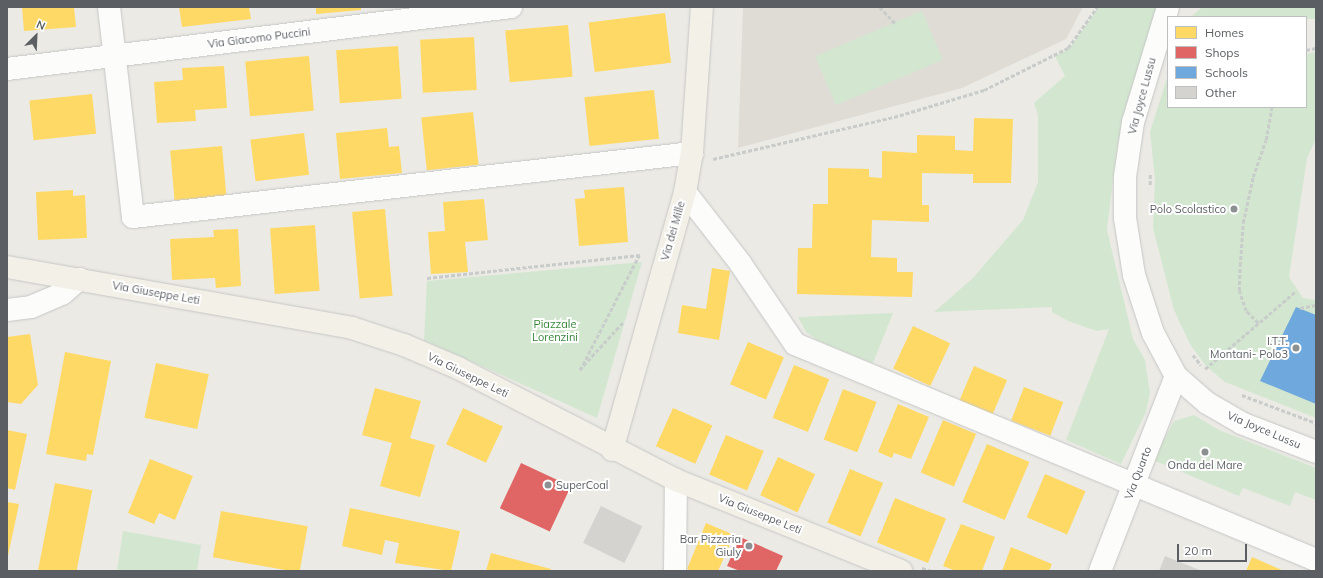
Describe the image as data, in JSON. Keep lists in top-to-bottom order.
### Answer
{
  "streets": {
    "main road": ["Via dei Mille", "Via Giuseppe Leti"],
    "street": ["Via Giacomo Puccini", "Via Joyce Lussu", "Via Quarto"]
  },
  "crossings": [
    ["Via Joyce Lussu", "Via Quarto"],
    ["Via dei Mille", "Via Giuseppe Leti"]
  ],
  "parks": ["Piazzale Lorenzini"],
  "places": [
    "Polo Scolastico",
    "I.T.T. Montani- Polo3",
    "Onda del Mare",
    "SuperCoal",
    "Bar Pizzeria Giuly"
  ],
  "legend": [
    "Homes",
    "Shops",
    "Schools",
    "Other"
  ],
  "scale_bar": "20 m",
  "north": "top right"
}
